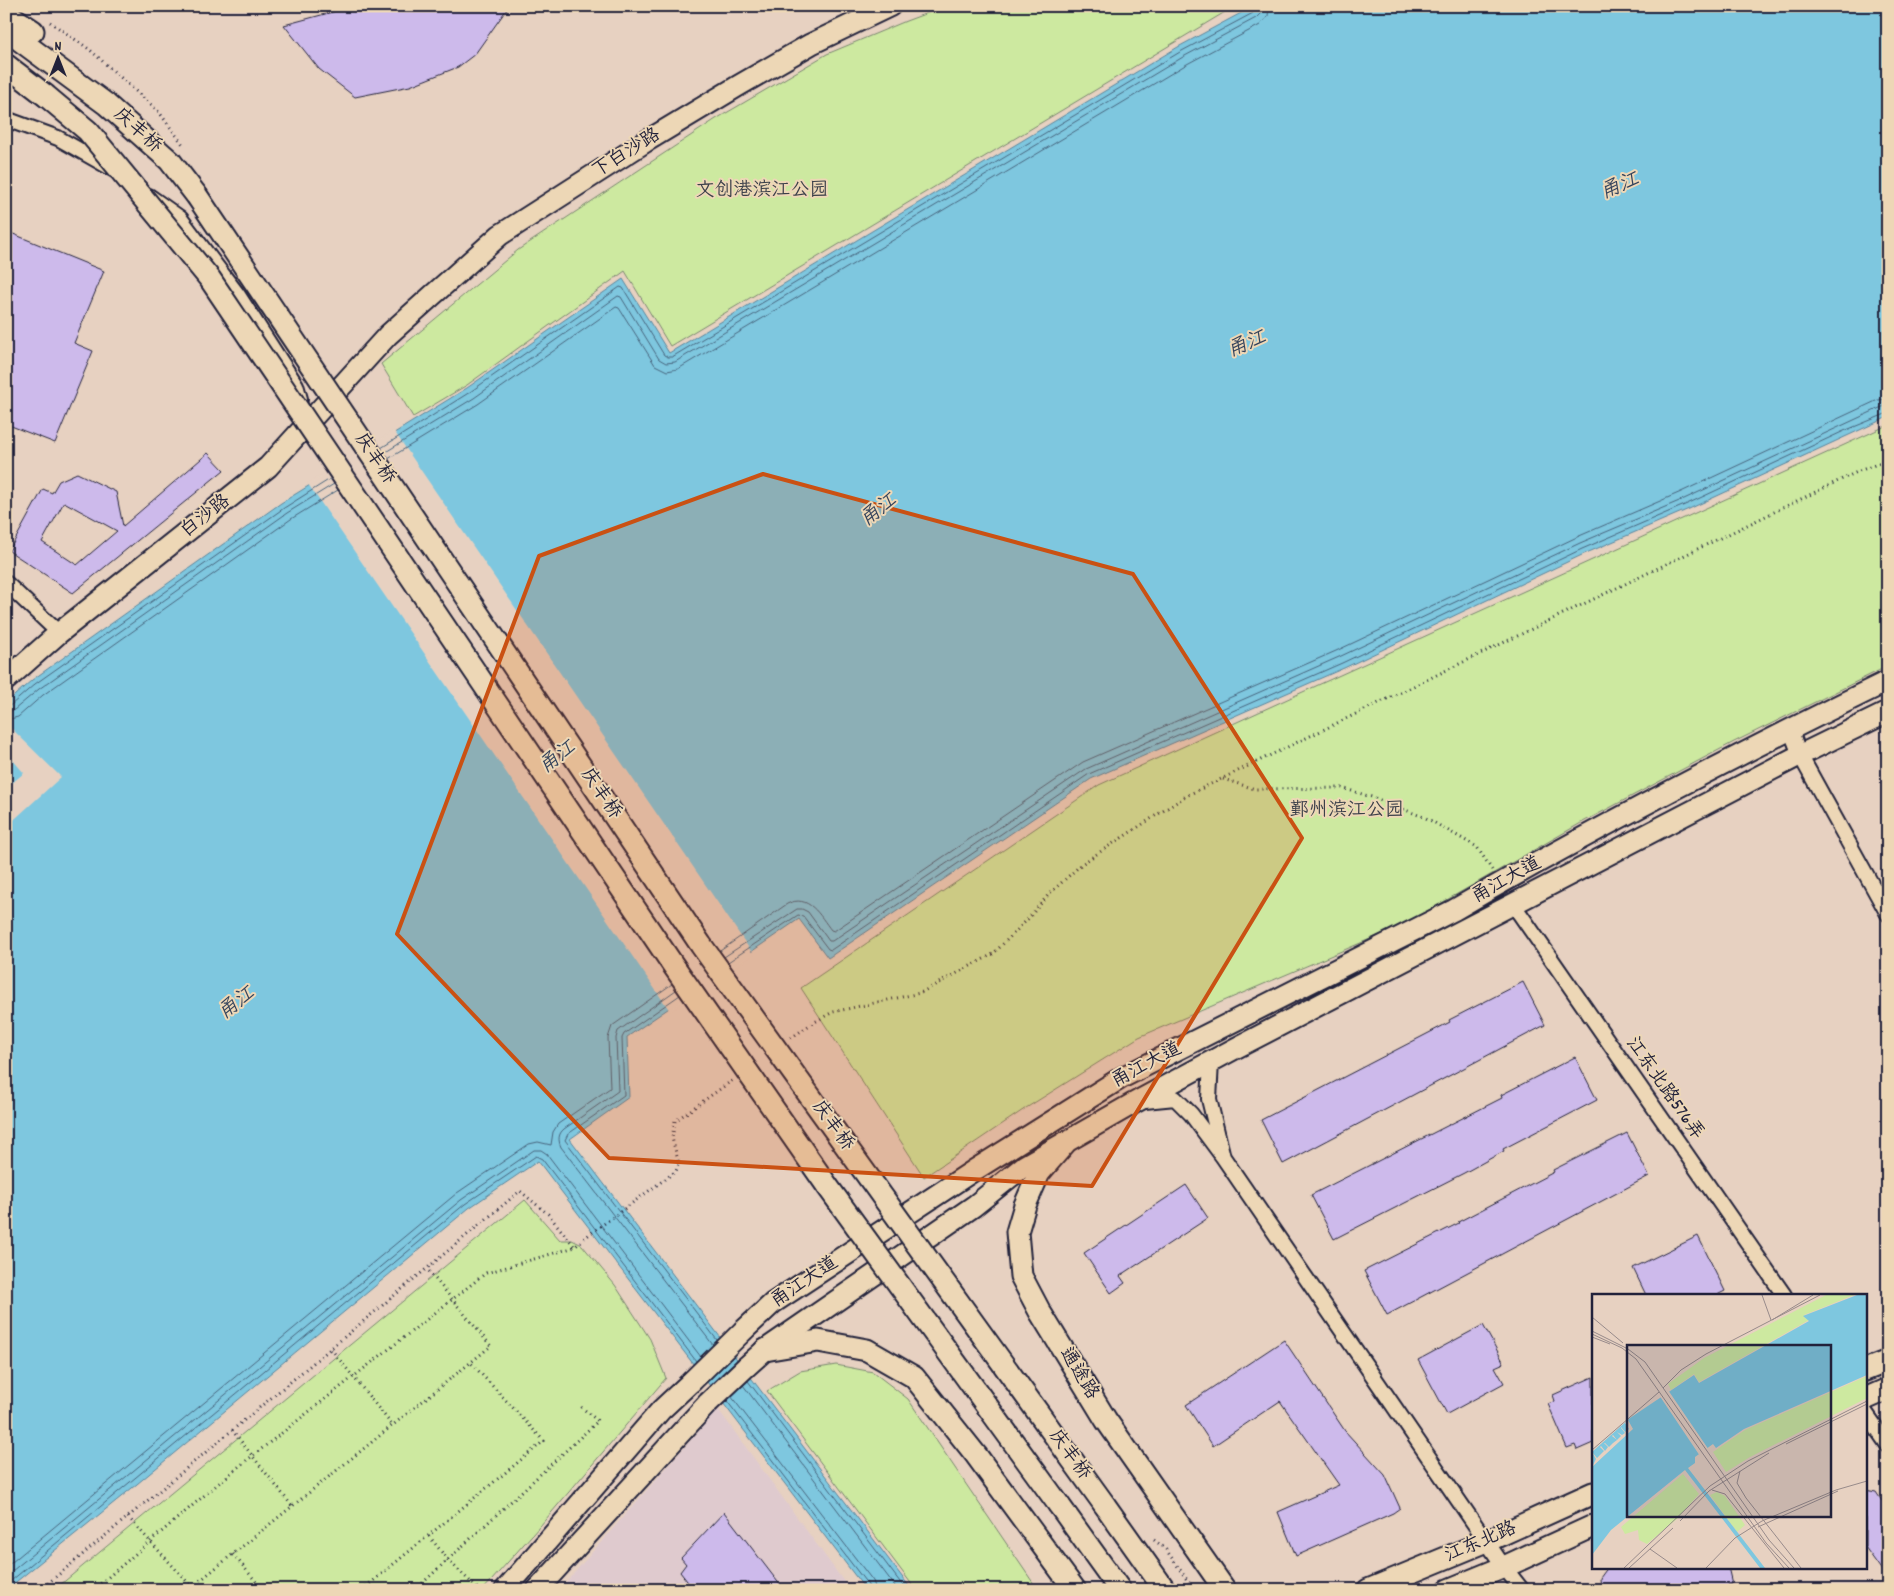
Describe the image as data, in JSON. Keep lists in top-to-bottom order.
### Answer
{
  "streets": {
    "main road": [
      "庆丰桥",
      "下白沙路",
      "白沙路",
      "甬江大道",
      "通途路",
      "江东北路"
    ],
    "street": ["江东北路576弄"]
  },
  "crossings": [
    ["下白沙路", "白沙路"],
    ["甬江大道", "江东北路576弄"],
    ["甬江大道", "通途路"]
  ],
  "water": ["甬江"],
  "parks": ["文创港滨江公园", "鄞州滨江公园"],
  "north": "top"
}
